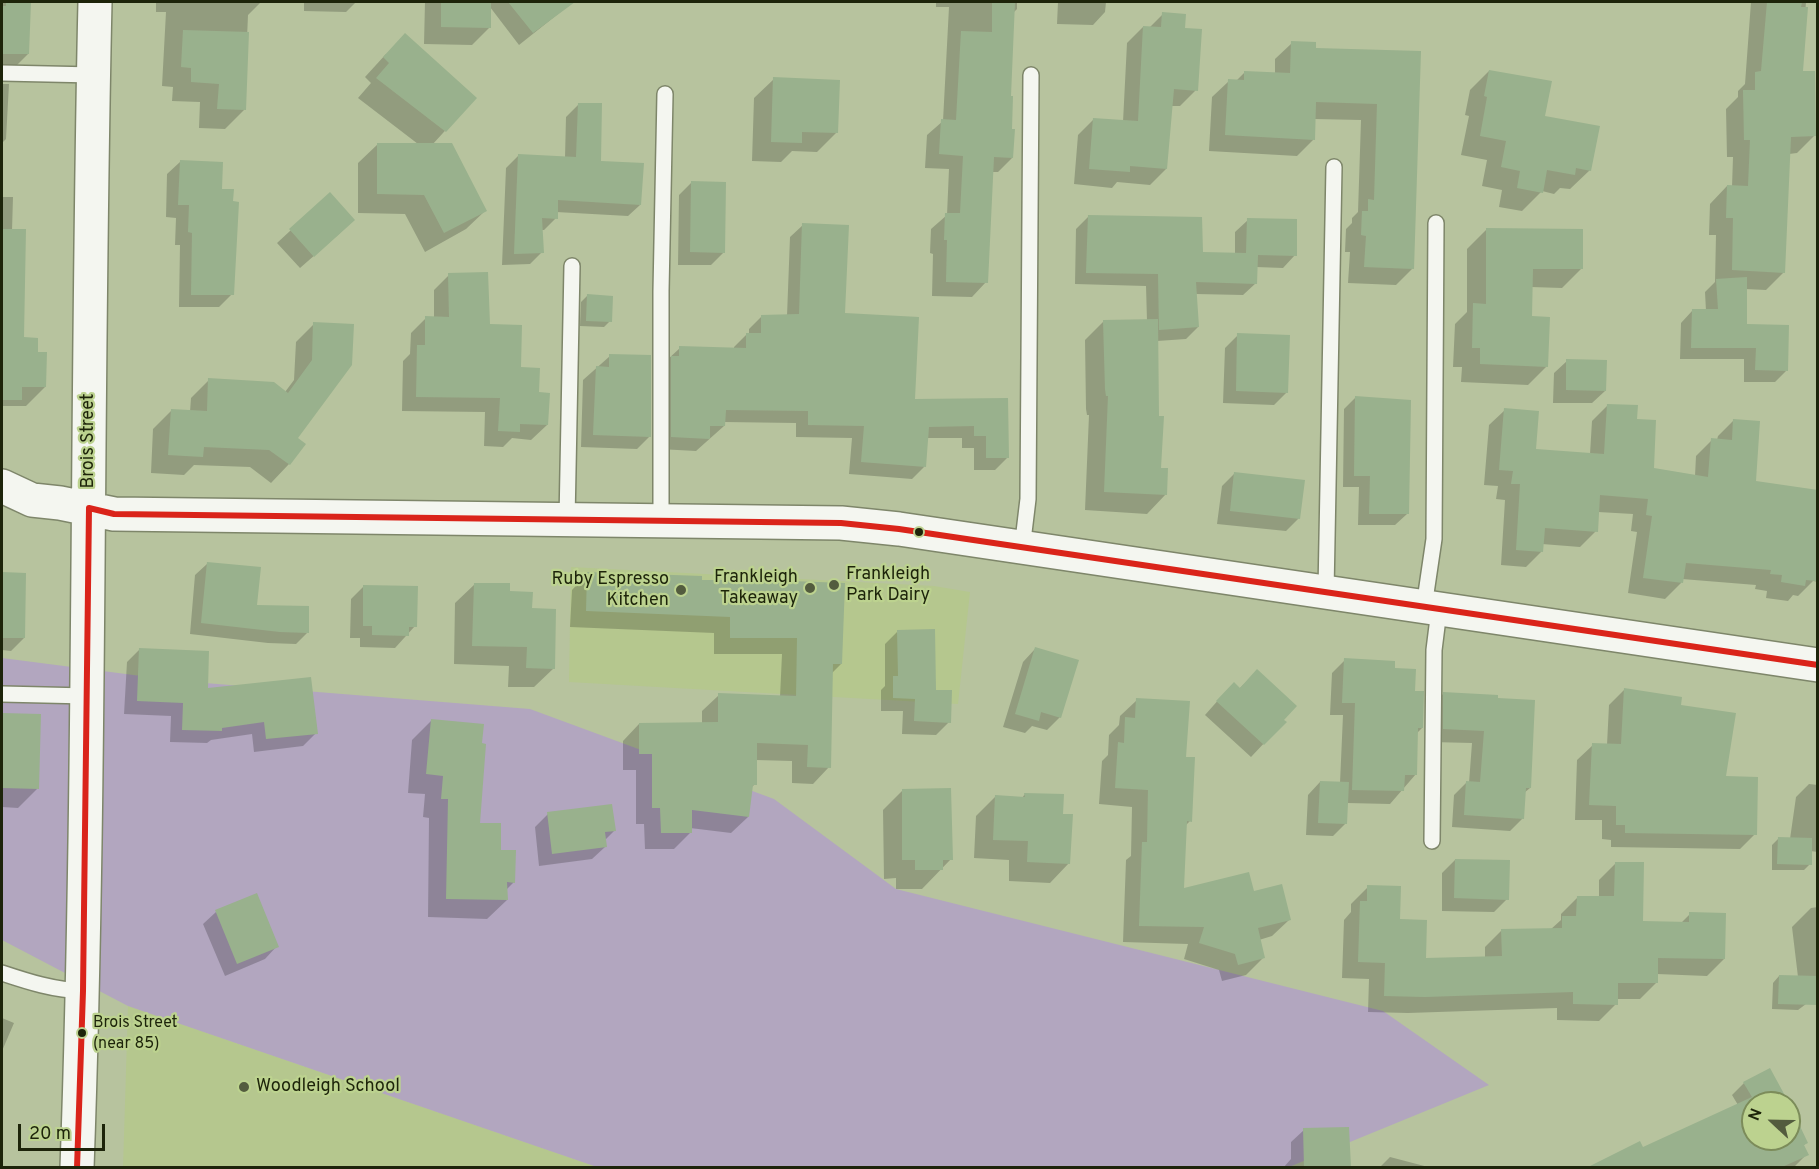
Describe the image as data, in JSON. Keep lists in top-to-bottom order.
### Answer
{
  "streets": {
    "street": ["Brois Street"]
  },
  "places": [
    "Frankleigh Park Dairy",
    "Frankleigh Takeaway",
    "Ruby Espresso Kitchen",
    "Brois Street (near 85)",
    "Woodleigh School"
  ],
  "scale_bar": "20 m",
  "north": "left"
}
